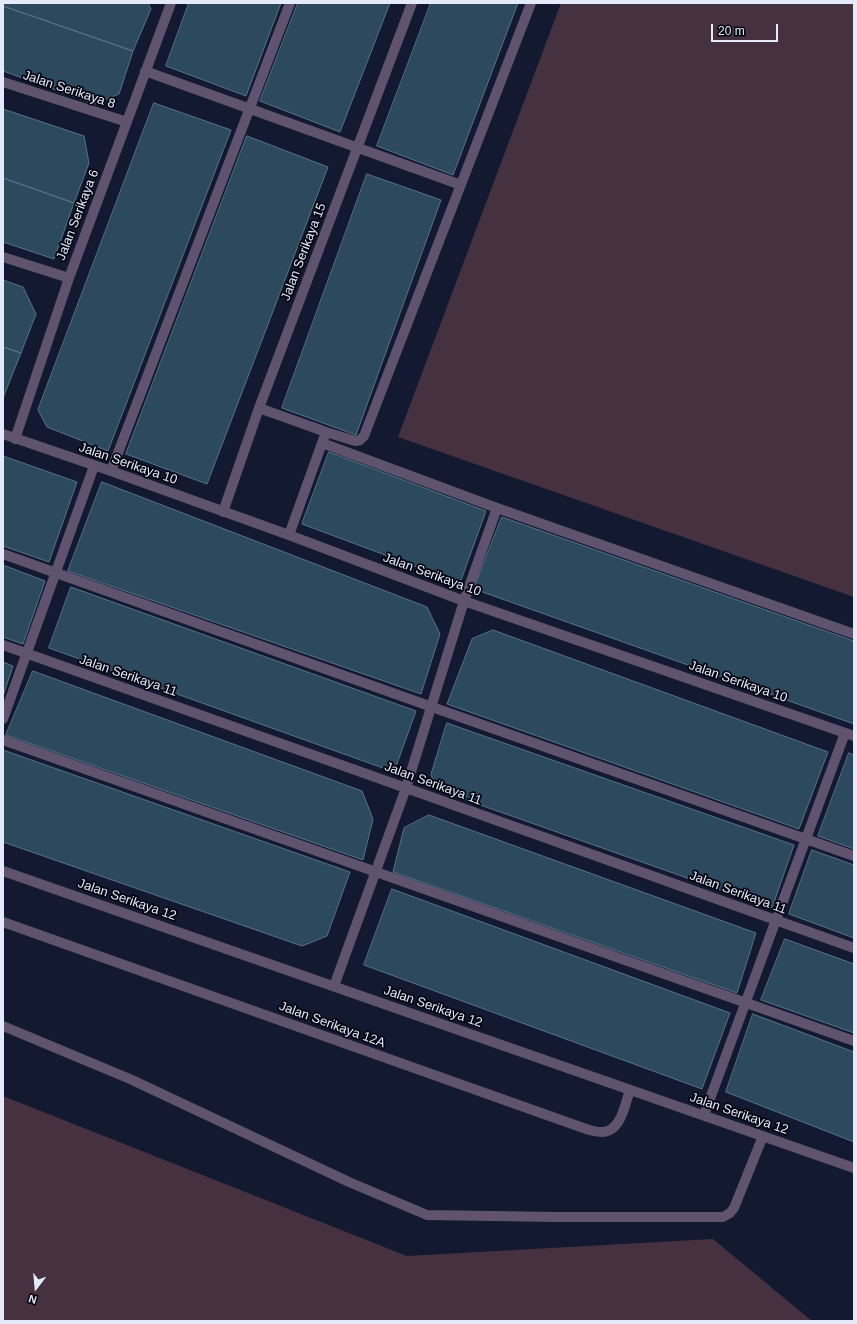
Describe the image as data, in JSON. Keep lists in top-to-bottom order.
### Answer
{
  "streets": {
    "street": [
      "Jalan Serikaya 8",
      "Jalan Serikaya 6",
      "Jalan Serikaya 15",
      "Jalan Serikaya 10",
      "Jalan Serikaya 11",
      "Jalan Serikaya 12",
      "Jalan Serikaya 12A"
    ]
  },
  "crossings": [
    ["Jalan Serikaya 8", "Jalan Serikaya 6"],
    ["Jalan Serikaya 6", "Jalan Serikaya 10"],
    ["Jalan Serikaya 15", "Jalan Serikaya 10"],
    ["Jalan Serikaya 12", "Jalan Serikaya 12A"]
  ],
  "scale_bar": "20 m",
  "north": "bottom"
}
